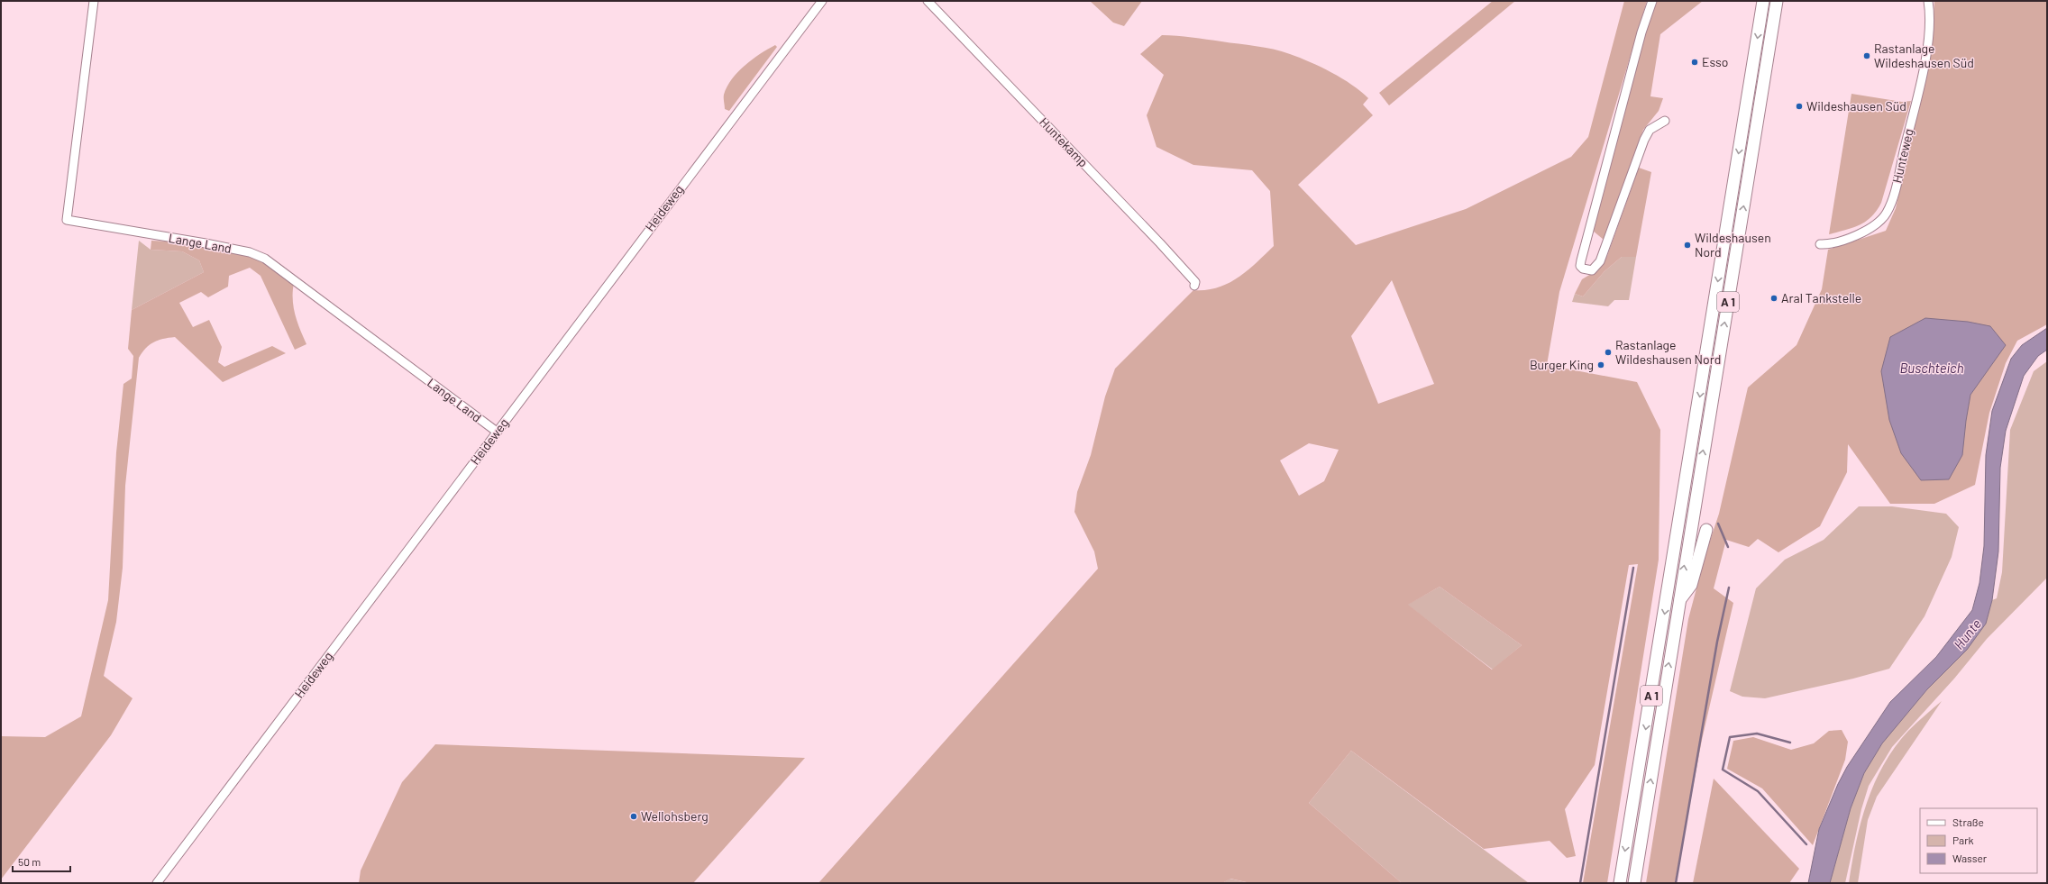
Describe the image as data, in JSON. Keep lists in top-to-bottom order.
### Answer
{
  "streets": {
    "highway": ["A 1"],
    "street": [
      "Huntekamp",
      "Hunteweg",
      "Heideweg",
      "Lange Land"
    ]
  },
  "crossings": [
    ["Heideweg", "Lange Land"]
  ],
  "water": ["Buschteich", "Hunte"],
  "places": [
    "Rastanlage Wildeshausen Süd",
    "Esso",
    "Wildeshausen Süd",
    "Wildeshausen Nord",
    "Aral Tankstelle",
    "Rastanlage Wildeshausen Nord",
    "Burger King",
    "Wellohsberg"
  ],
  "legend": ["Straße", "Park", "Wasser"],
  "scale_bar": "50 m"
}
